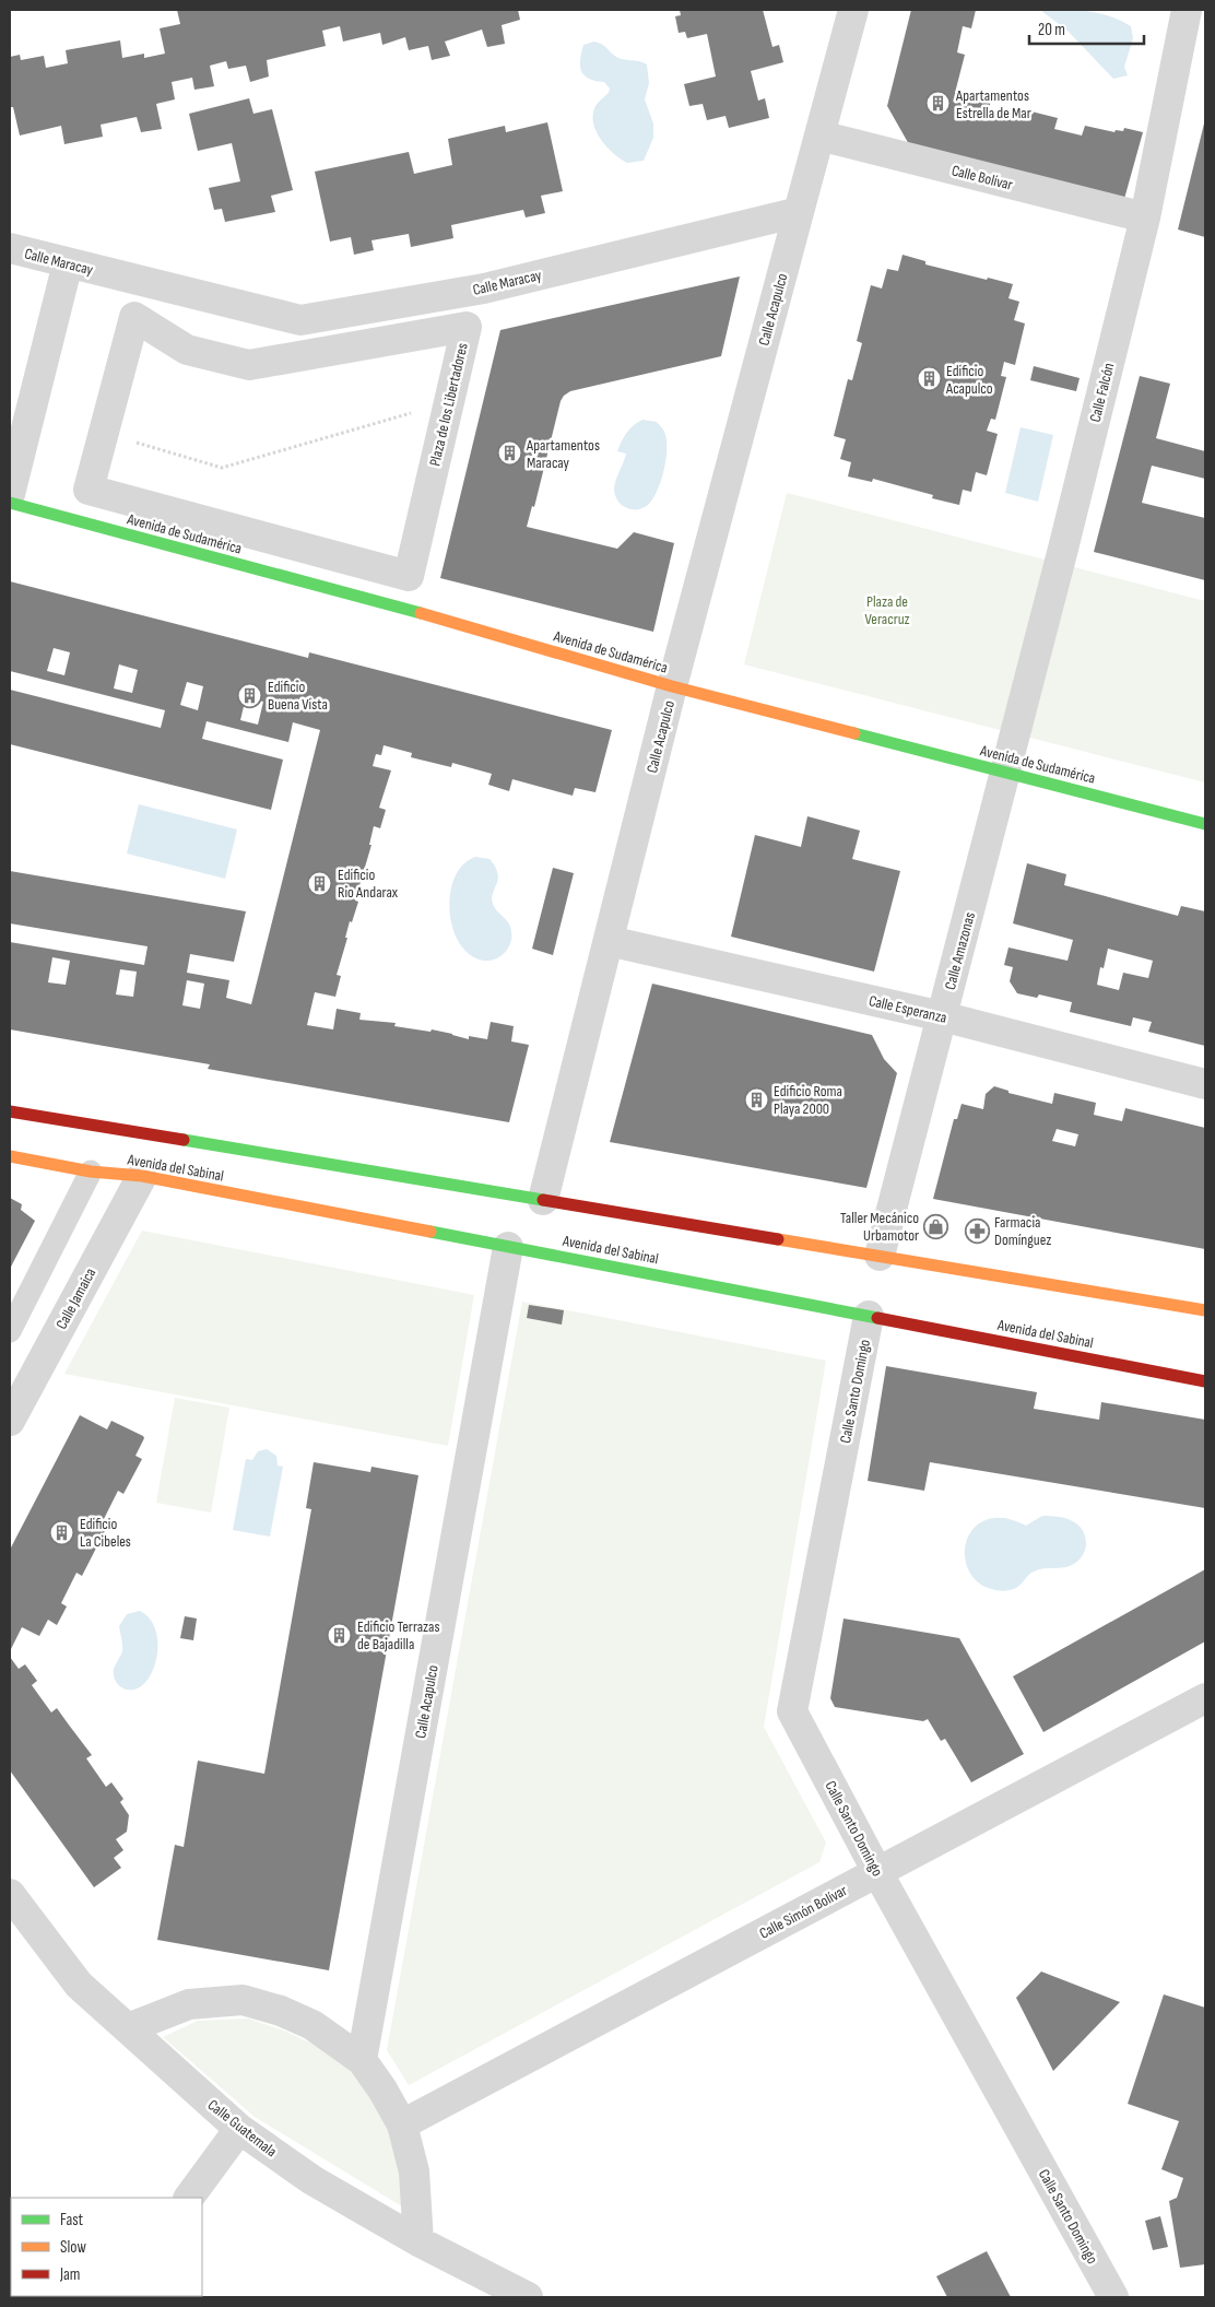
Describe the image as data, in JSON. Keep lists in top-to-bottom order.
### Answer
{
  "streets": {
    "street": [
      "Calle Bolívar",
      "Calle Maracay",
      "Calle Acapulco",
      "Calle Falcón",
      "Plaza de los Libertadores",
      "Avenida de Sudamérica",
      "Calle Amazonas",
      "Calle Esperanza",
      "Avenida del Sabinal",
      "Calle Jamaica",
      "Calle Santo Domingo",
      "Calle Simón Bolívar",
      "Calle Guatemala"
    ]
  },
  "crossings": [
    ["Calle Bolívar", "Calle Falcón"],
    ["Calle Maracay", "Calle Acapulco"],
    ["Calle Acapulco", "Avenida de Sudamérica"],
    ["Calle Acapulco", "Calle Esperanza"],
    ["Calle Acapulco", "Avenida del Sabinal"],
    ["Calle Falcón", "Avenida de Sudamérica"],
    ["Calle Falcón", "Calle Amazonas"],
    ["Avenida de Sudamérica", "Calle Amazonas"],
    ["Calle Amazonas", "Calle Esperanza"],
    ["Calle Amazonas", "Avenida del Sabinal"],
    ["Avenida del Sabinal", "Calle Jamaica"],
    ["Avenida del Sabinal", "Calle Santo Domingo"],
    ["Calle Santo Domingo", "Calle Simón Bolívar"]
  ],
  "parks": ["Plaza de Veracruz"],
  "places": {
    "building": [
      "Apartamentos Estrella de Mar",
      "Edificio Acapulco",
      "Apartamentos Maracay",
      "Edificio Buena Vista",
      "Edificio Rio Andarax",
      "Edificio Roma Playa 2000",
      "Edificio La Cibeles",
      "Edificio Terrazas de Bajadilla"
    ],
    "shop": ["Taller Mecánico Urbamotor"],
    "pharmacy": ["Farmacia Domínguez"]
  },
  "legend": ["Fast", "Slow", "Jam"],
  "scale_bar": "20 m"
}
